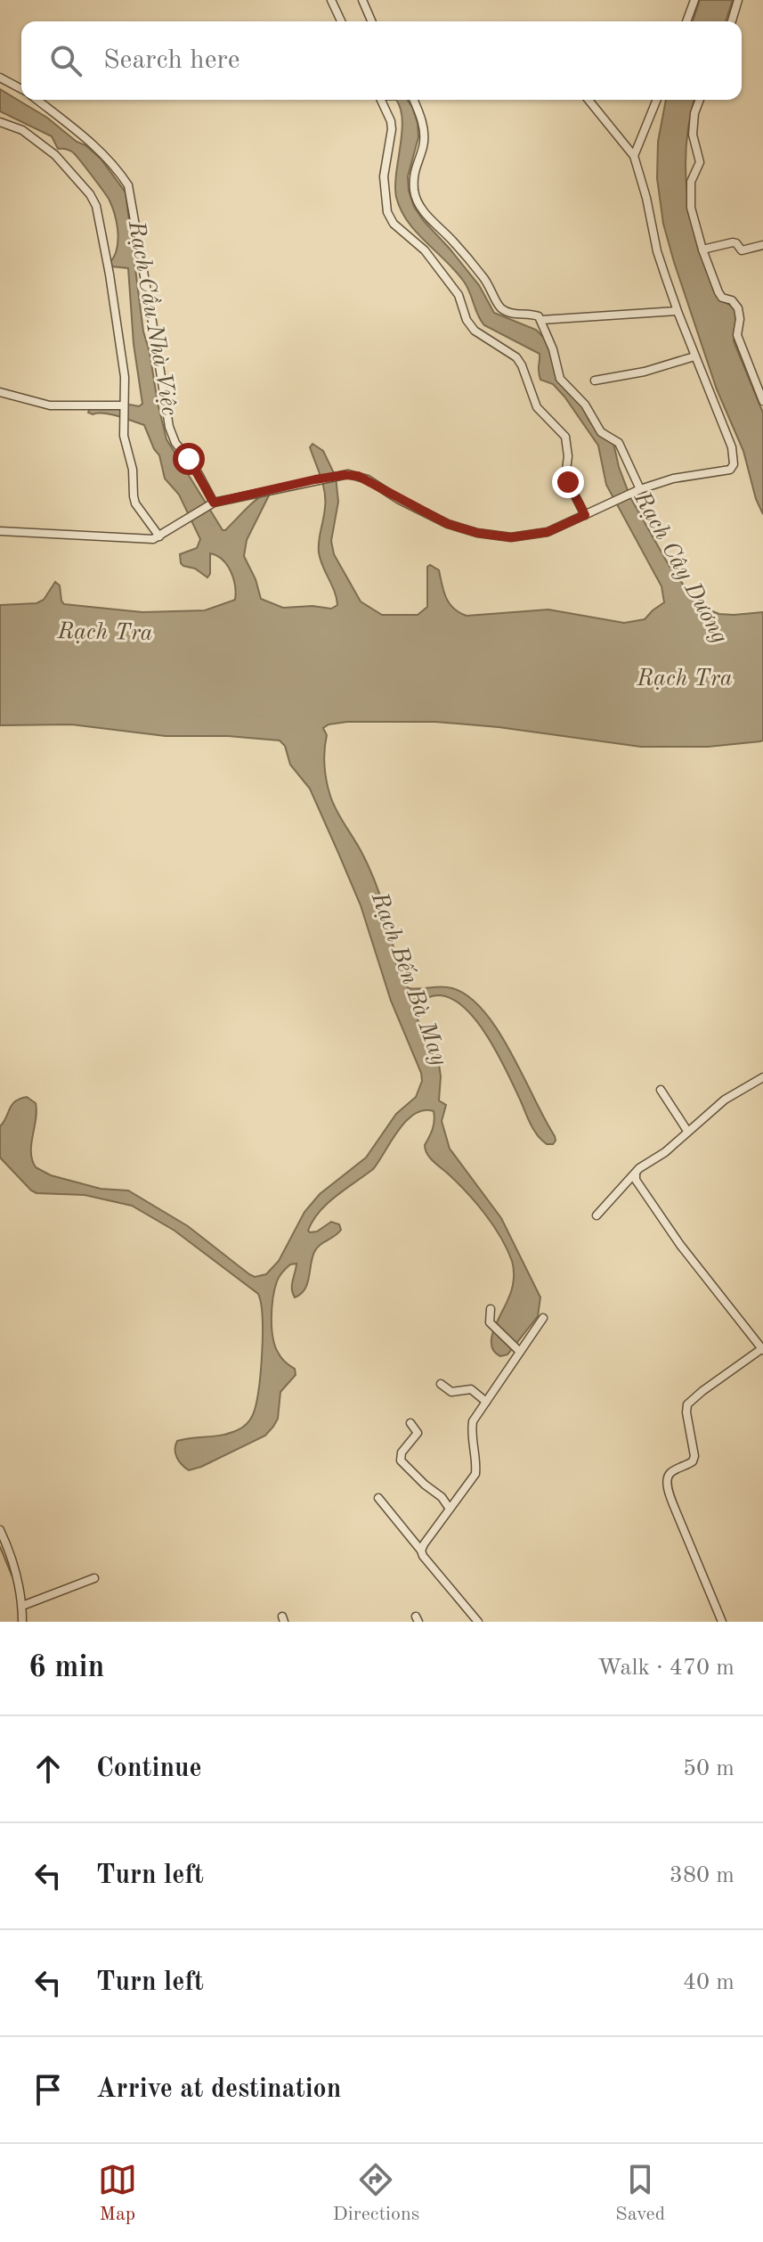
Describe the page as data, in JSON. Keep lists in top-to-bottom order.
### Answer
{
  "water": [
    "Rạch Cầu Nhà Việc",
    "Rạch Cây Dương",
    "Rạch Tra",
    "Rạch Bến Bà May"
  ],
  "page": {
    "search": "Search here",
    "heading": ["6 min", "Walk · 470 m"],
    "list": [
      ["Continue", "50 m"],
      ["Turn left", "380 m"],
      ["Turn left", "40 m"],
      "Arrive at destination"
    ],
    "nav": ["Map", "Directions", "Saved"]
  }
}
